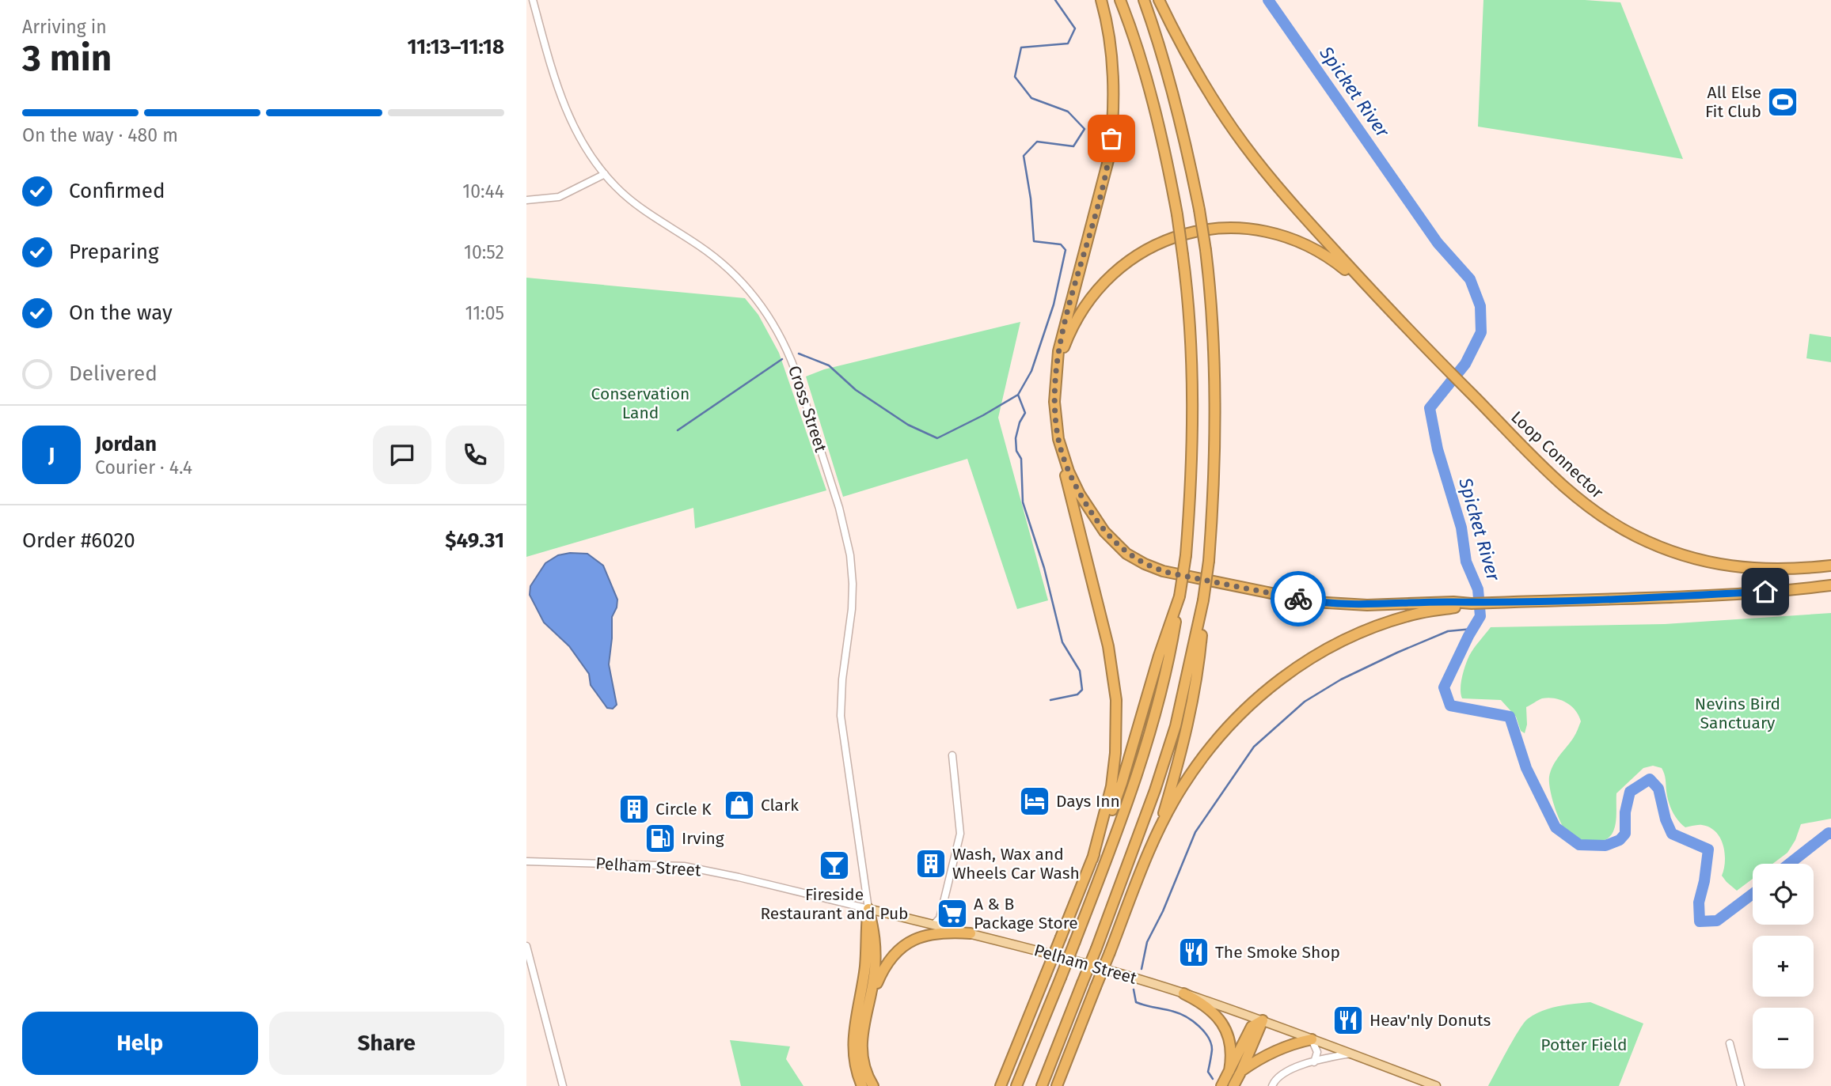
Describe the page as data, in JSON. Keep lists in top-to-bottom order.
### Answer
{
  "streets": {
    "highway": ["Loop Connector"],
    "main road": ["Pelham Street"],
    "street": ["Cross Street"]
  },
  "crossings": [
    ["Cross Street", "Pelham Street"]
  ],
  "water": ["Spicket River"],
  "parks": ["Conservation Land", "Nevins Bird Sanctuary", "Potter Field"],
  "places": {
    "sports": ["All Else Fit Club"],
    "hotel": ["Days Inn"],
    "shop": ["Clark"],
    "building": ["Circle K", "Wash, Wax and Wheels Car Wash"],
    "fuel station": ["Irving"],
    "bar": ["Fireside Restaurant and Pub"],
    "supermarket": ["A & B Package Store"],
    "restaurant": ["The Smoke Shop", "Heav'nly Donuts"]
  },
  "page": {
    "heading": ["3 min", "Arriving in", "11:13–11:18"],
    "panel": [
      "Jordan",
      "Courier · 4.4",
      "Order #6020",
      "$49.31"
    ],
    "bar": "On the way · 480 m",
    "list": [
      ["Confirmed", "10:44"],
      ["Preparing", "10:52"],
      ["On the way", "11:05"],
      "Delivered"
    ],
    "round": "J",
    "map_buttons": ["+", "−"],
    "buttons": ["Help", "Share"]
  }
}
